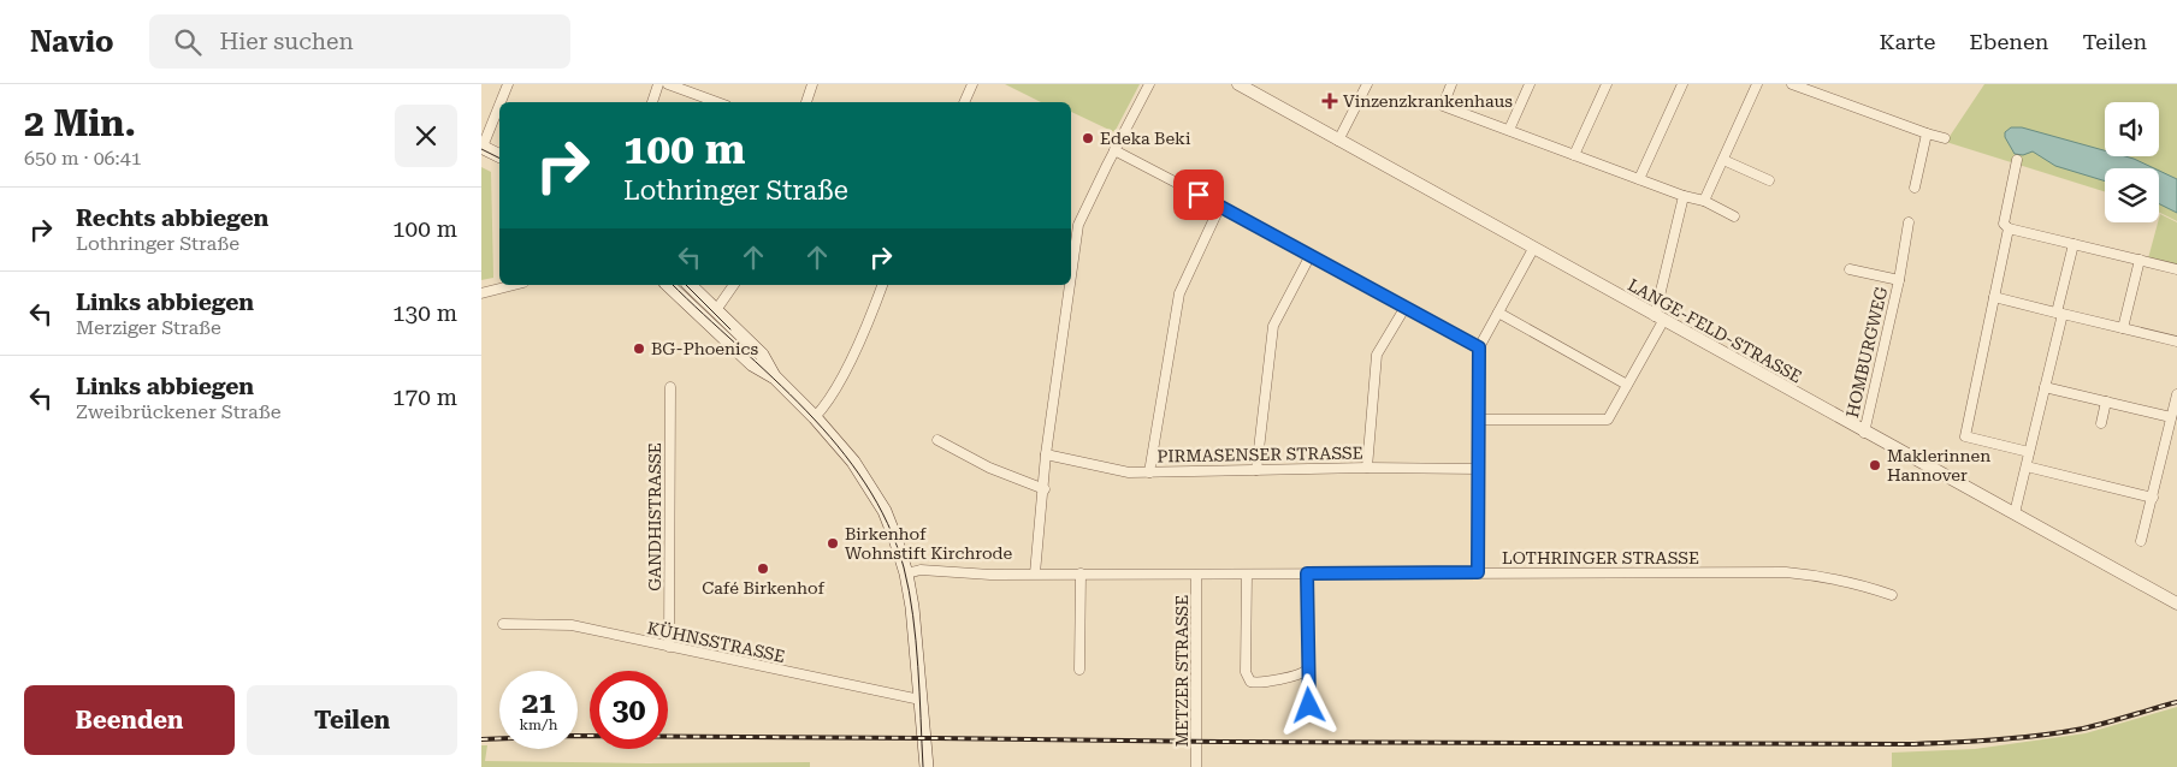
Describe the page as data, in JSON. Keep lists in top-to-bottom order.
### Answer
{
  "streets": {
    "street": [
      "LANGE-FELD-STRASSE",
      "HOMBURGWEG",
      "PIRMASENSER STRASSE",
      "GANDHISTRASSE",
      "LOTHRINGER STRASSE",
      "KÜHNSSTRASSE",
      "METZER STRASSE"
    ]
  },
  "crossings": [
    ["LANGE-FELD-STRASSE", "HOMBURGWEG"],
    ["GANDHISTRASSE", "KÜHNSSTRASSE"],
    ["LOTHRINGER STRASSE", "METZER STRASSE"]
  ],
  "places": {
    "health": ["Vinzenzkrankenhaus"],
    "other": [
      "Edeka Beki",
      "BG-Phoenics",
      "Maklerinnen Hannover",
      "Birkenhof Wohnstift Kirchrode",
      "Café Birkenhof"
    ]
  },
  "page": {
    "header": "Navio",
    "search": "Hier suchen",
    "nav": ["Karte", "Ebenen", "Teilen"],
    "heading": ["2 Min.", "650 m · 06:41"],
    "turn": ["100 m", "Lothringer Straße"],
    "list": [
      {
        "name": "Rechts abbiegen",
        "note": "Lothringer Straße",
        "value": "100 m"
      },
      {
        "name": "Links abbiegen",
        "note": "Merziger Straße",
        "value": "130 m"
      },
      {
        "name": "Links abbiegen",
        "note": "Zweibrückener Straße",
        "value": "170 m"
      }
    ],
    "speed": "21 km/h",
    "limit": "30",
    "buttons": ["Beenden", "Teilen"]
  }
}
